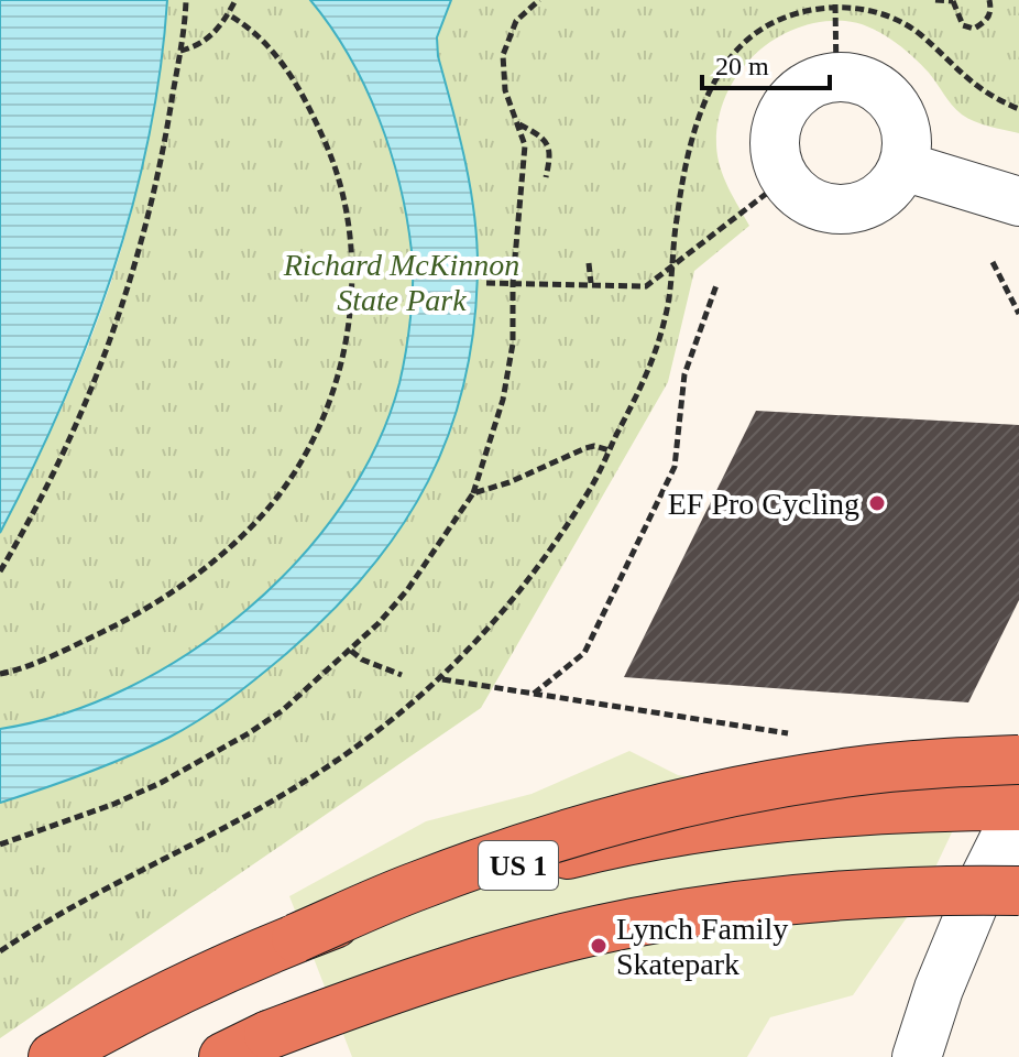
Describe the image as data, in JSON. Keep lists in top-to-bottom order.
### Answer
{
  "streets": {
    "highway": ["US 1"]
  },
  "parks": ["Richard McKinnon State Park"],
  "places": ["EF Pro Cycling", "Lynch Family Skatepark"],
  "scale_bar": "20 m"
}
